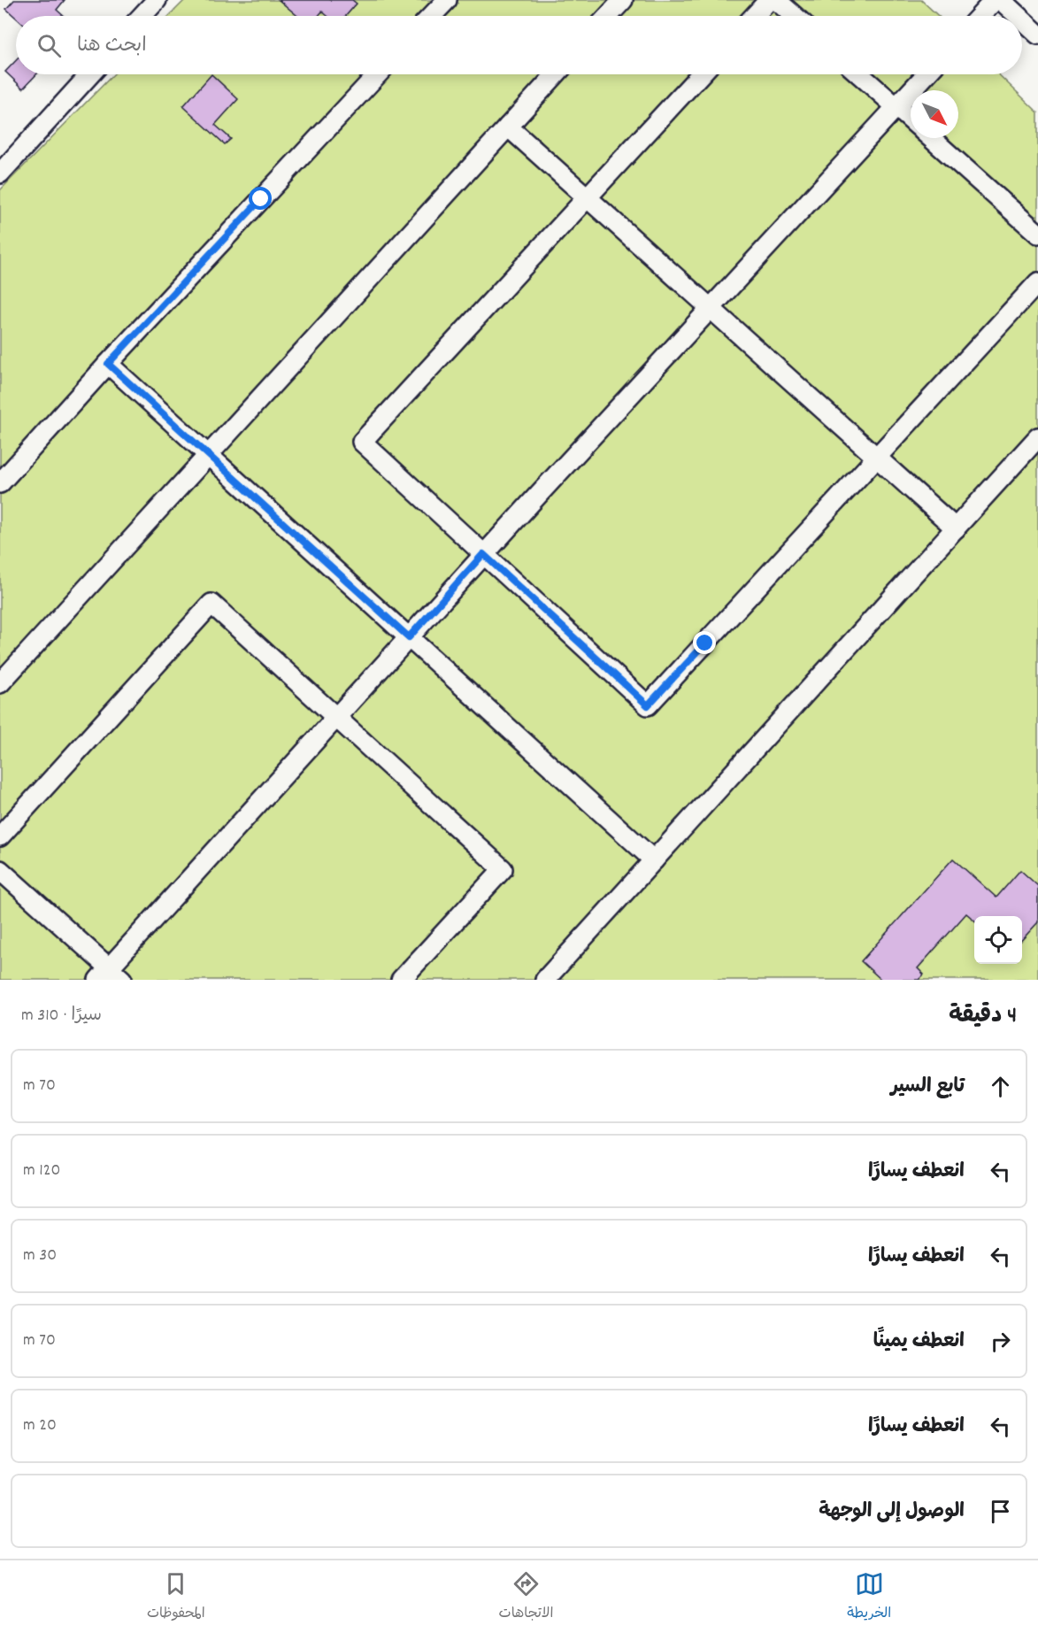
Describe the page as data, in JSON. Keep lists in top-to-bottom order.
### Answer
{
  "north": "bottom right",
  "page": {
    "search": "ابحث هنا",
    "heading": ["4 دقيقة", "سيرًا · 310 m"],
    "list": [
      ["تابع السير", "70 m"],
      ["انعطف يسارًا", "120 m"],
      ["انعطف يسارًا", "30 m"],
      ["انعطف يمينًا", "70 m"],
      ["انعطف يسارًا", "20 m"],
      "الوصول إلى الوجهة"
    ],
    "nav": ["الخريطة", "الاتجاهات", "المحفوظات"]
  }
}
